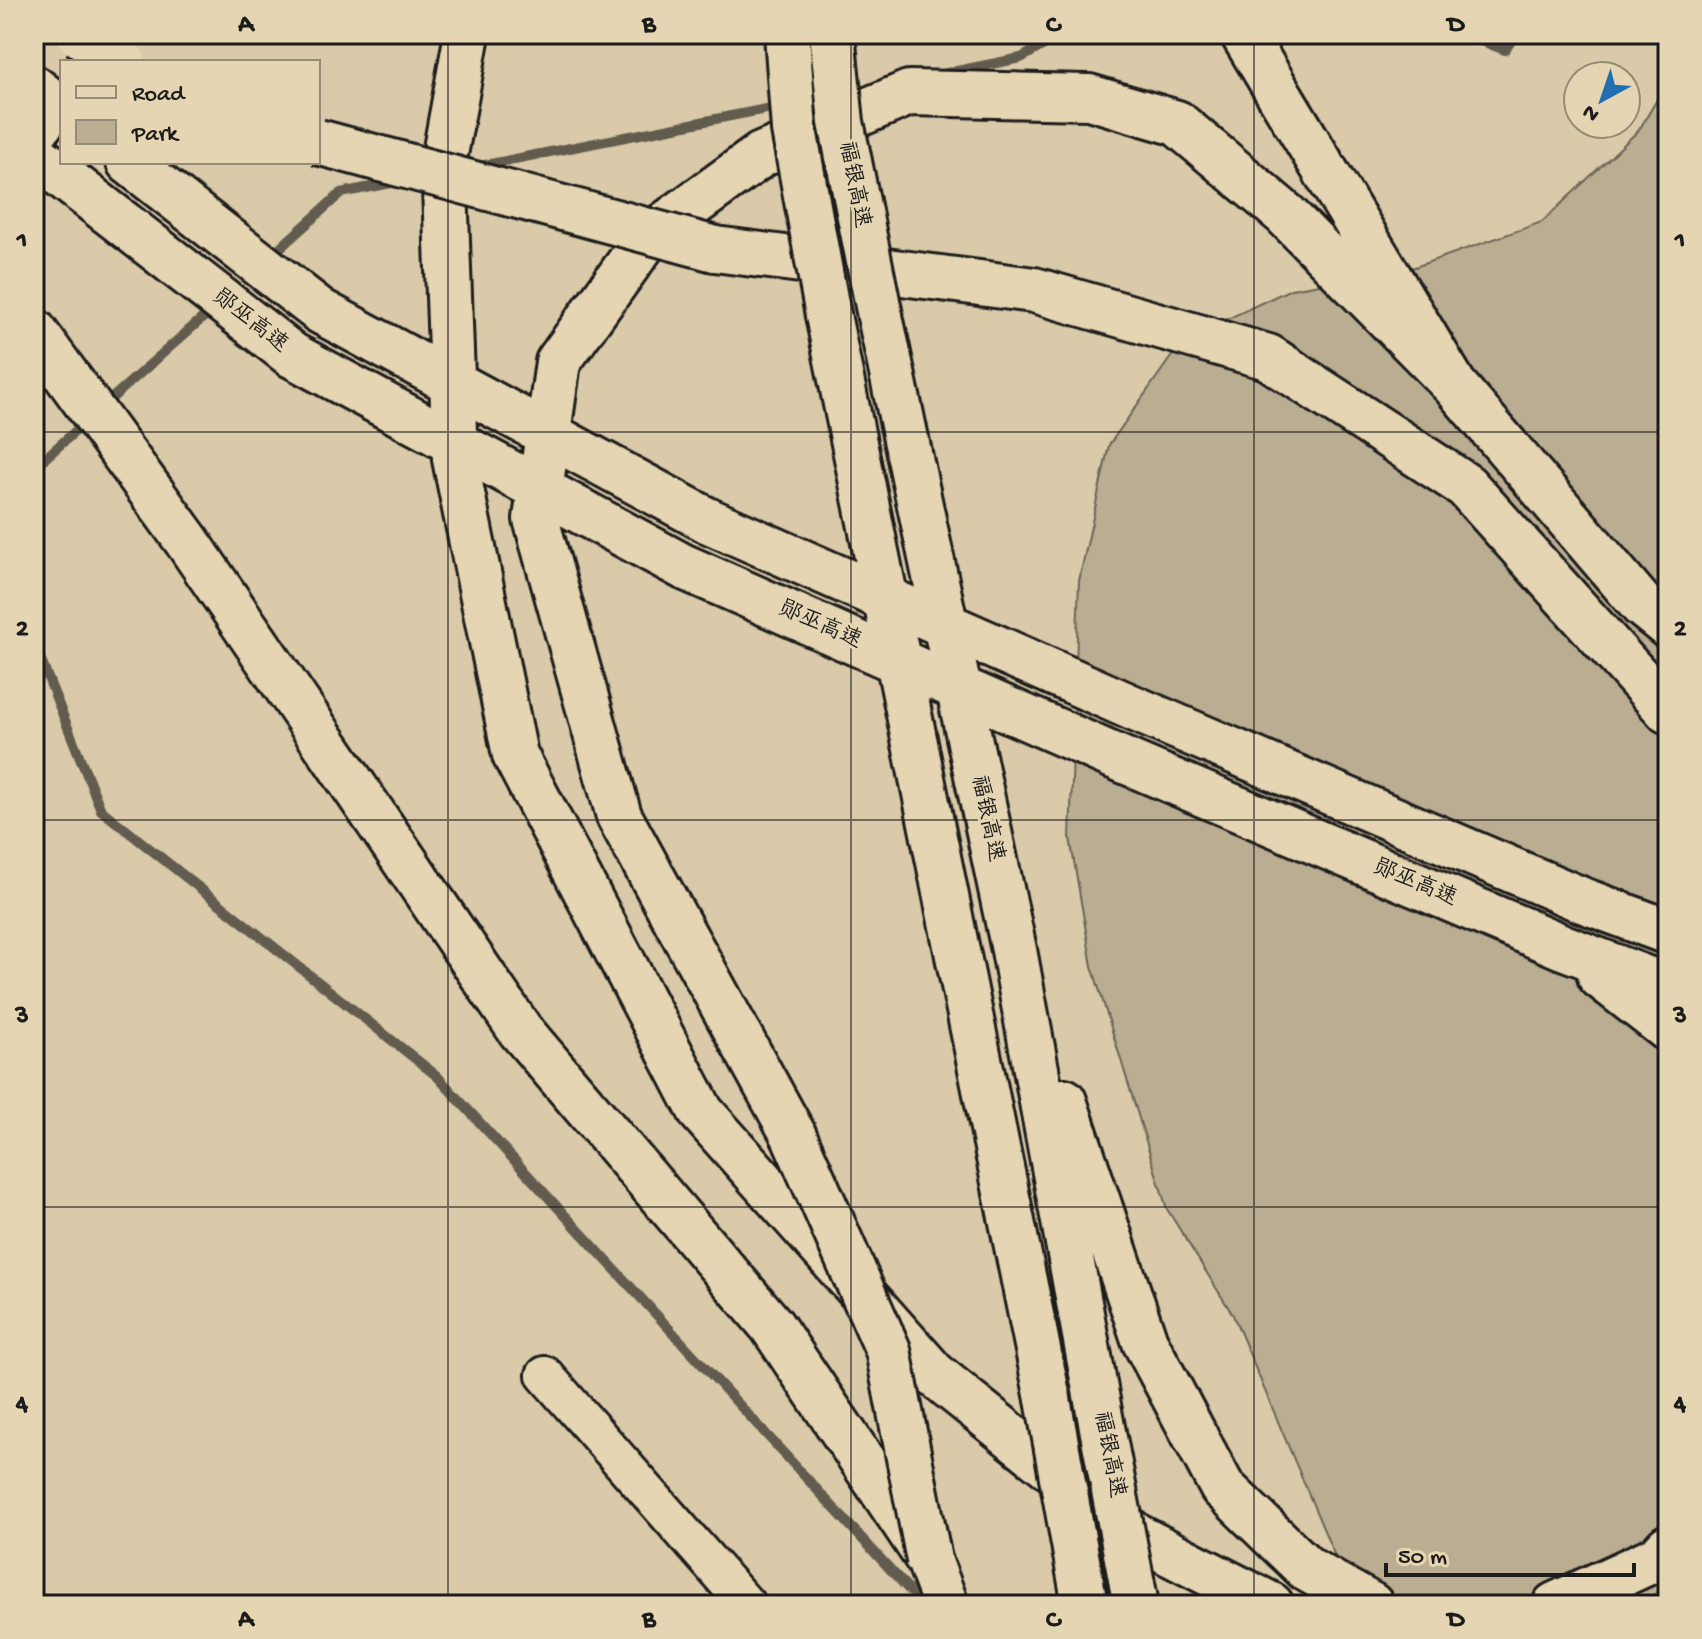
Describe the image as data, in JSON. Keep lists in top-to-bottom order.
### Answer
{
  "streets": {
    "highway": ["福银高速", "郧巫高速"]
  },
  "legend": ["Road", "Park"],
  "scale_bar": "50 m",
  "north": "bottom left",
  "grid": {
    "columns": [
      "A",
      "B",
      "C",
      "D"
    ],
    "rows": [
      "1",
      "2",
      "3",
      "4"
    ]
  }
}
